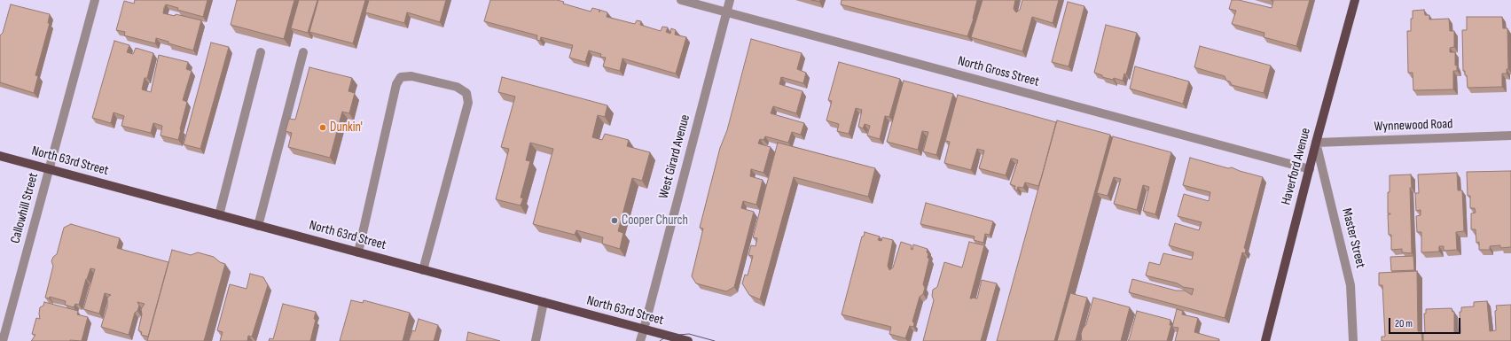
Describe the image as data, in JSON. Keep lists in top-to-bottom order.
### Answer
{
  "streets": {
    "main road": ["North 63rd Street", "Haverford Avenue"],
    "street": [
      "North Gross Street",
      "Wynnewood Road",
      "West Girard Avenue",
      "Callowhill Street",
      "Master Street"
    ]
  },
  "crossings": [
    ["North Gross Street", "West Girard Avenue"],
    ["North Gross Street", "Haverford Avenue"],
    ["Wynnewood Road", "Haverford Avenue"],
    ["Wynnewood Road", "Master Street"],
    ["West Girard Avenue", "North 63rd Street"],
    ["North 63rd Street", "Callowhill Street"],
    ["Haverford Avenue", "Master Street"]
  ],
  "places": ["Dunkin'", "Cooper Church"],
  "scale_bar": "20 m"
}
